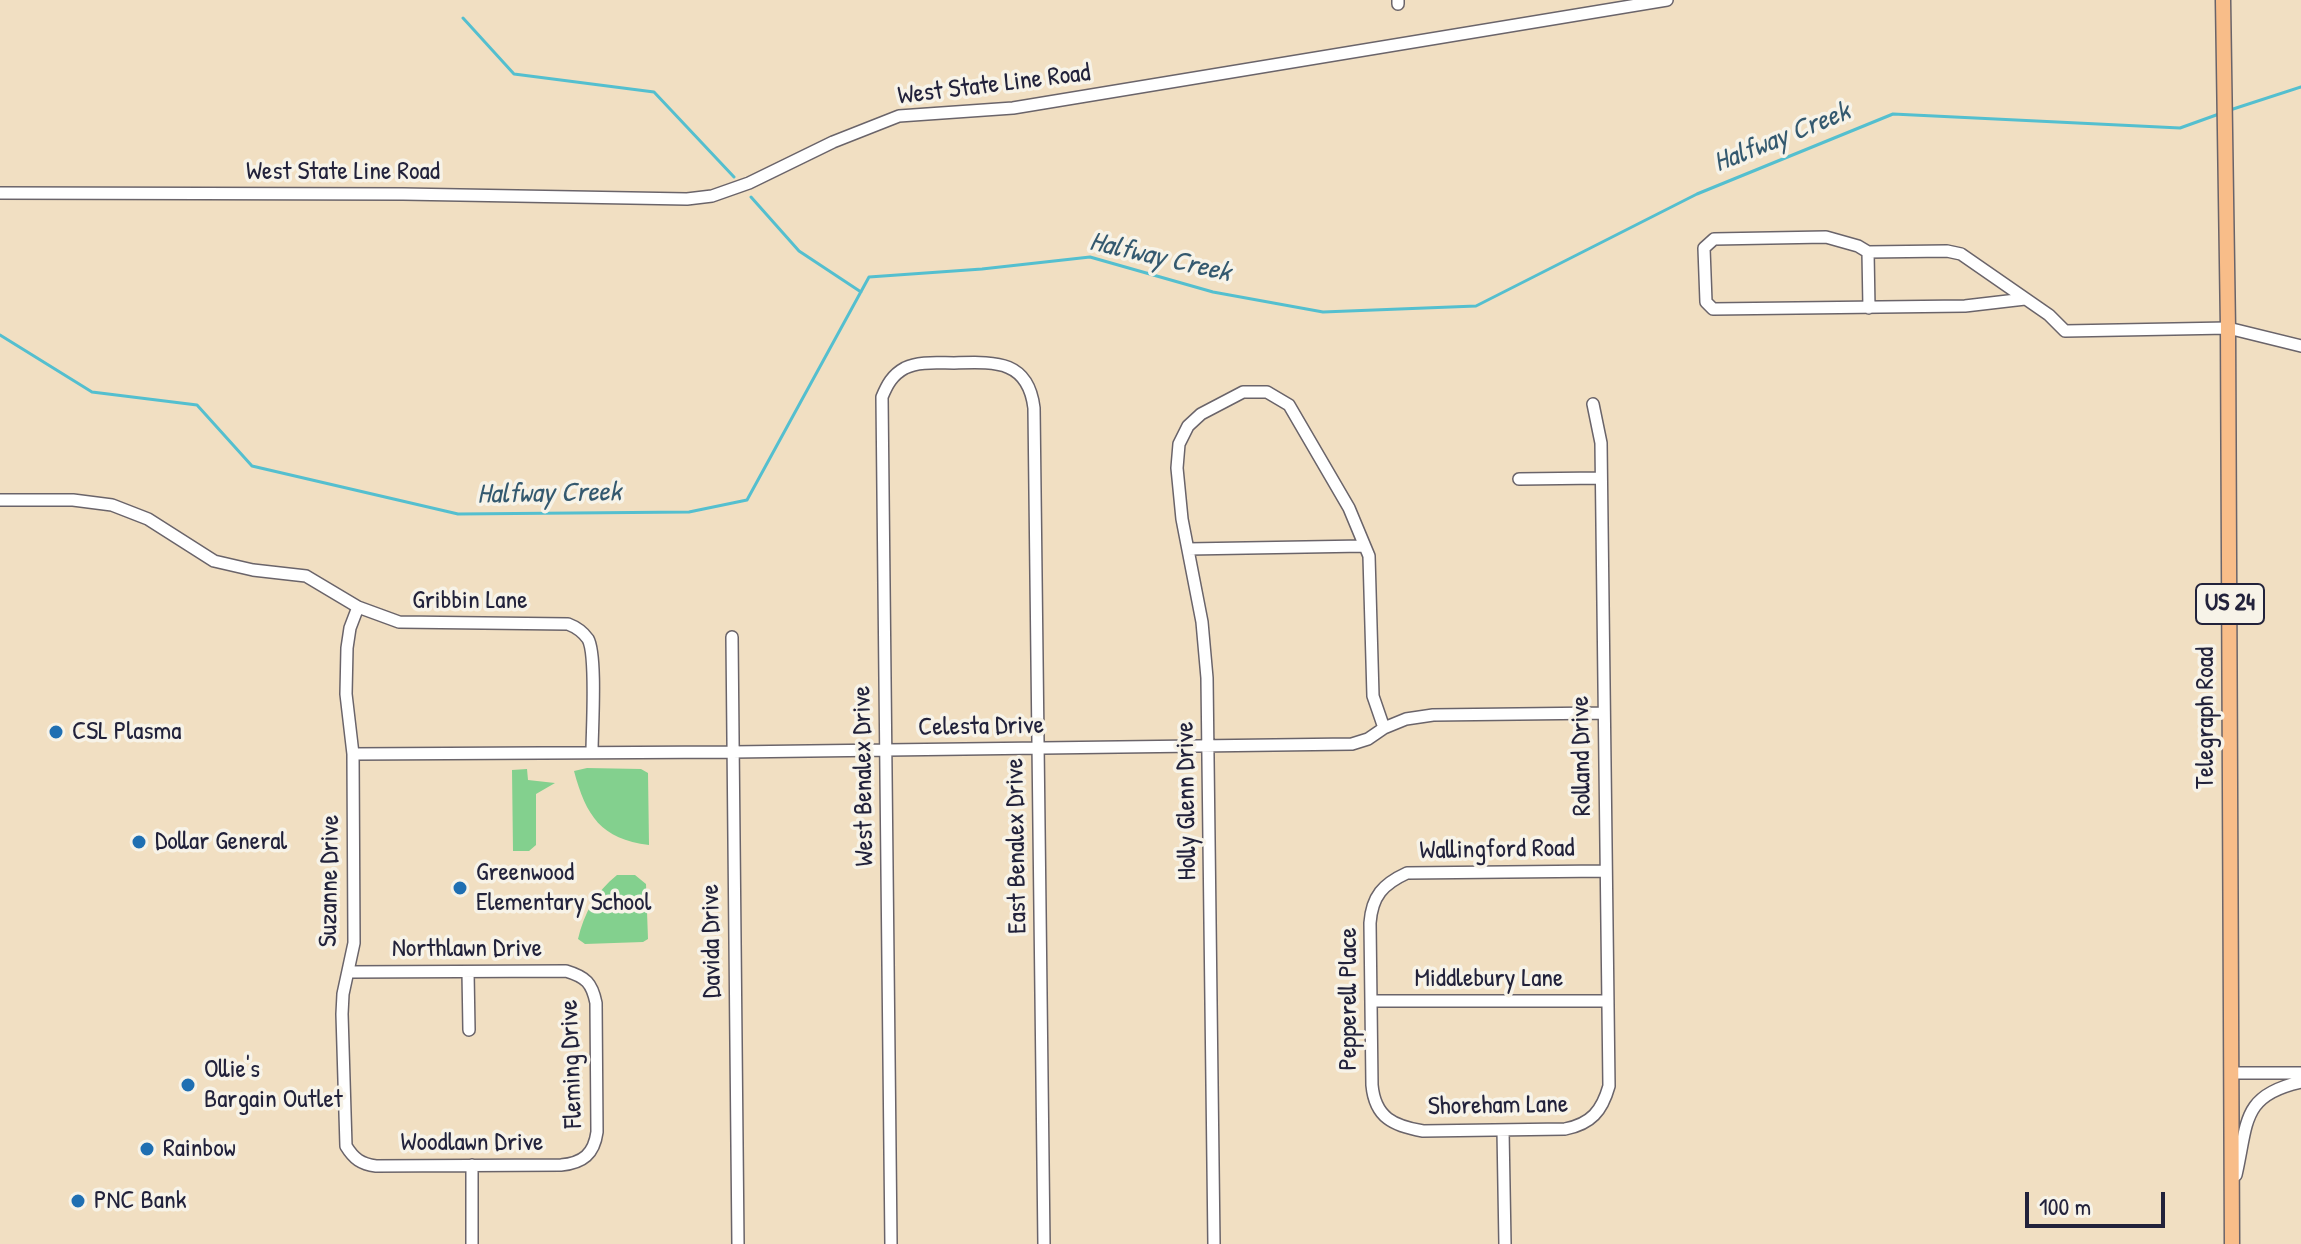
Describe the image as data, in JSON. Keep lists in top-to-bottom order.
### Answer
{
  "streets": {
    "main road": ["US 24", "Telegraph Road"],
    "street": [
      "West State Line Road",
      "Gribbin Lane",
      "Celesta Drive",
      "Rolland Drive",
      "West Benalex Drive",
      "Holly Glenn Drive",
      "East Benalex Drive",
      "Wallingford Road",
      "Suzanne Drive",
      "Davida Drive",
      "Northlawn Drive",
      "Middlebury Lane",
      "Pepperell Place",
      "Fleming Drive",
      "Shoreham Lane",
      "Woodlawn Drive"
    ]
  },
  "crossings": [
    ["Gribbin Lane", "Celesta Drive"],
    ["Gribbin Lane", "Suzanne Drive"],
    ["Celesta Drive", "Rolland Drive"],
    ["Celesta Drive", "West Benalex Drive"],
    ["Celesta Drive", "Holly Glenn Drive"],
    ["Celesta Drive", "East Benalex Drive"],
    ["Celesta Drive", "Suzanne Drive"],
    ["Celesta Drive", "Davida Drive"],
    ["Rolland Drive", "Wallingford Road"],
    ["Rolland Drive", "Middlebury Lane"],
    ["Rolland Drive", "Shoreham Lane"],
    ["West Benalex Drive", "East Benalex Drive"],
    ["Wallingford Road", "Pepperell Place"],
    ["Suzanne Drive", "Northlawn Drive"],
    ["Suzanne Drive", "Woodlawn Drive"],
    ["Northlawn Drive", "Fleming Drive"],
    ["Middlebury Lane", "Pepperell Place"],
    ["Pepperell Place", "Shoreham Lane"],
    ["Fleming Drive", "Woodlawn Drive"]
  ],
  "water": ["Halfway Creek"],
  "places": [
    "CSL Plasma",
    "Dollar General",
    "Greenwood Elementary School",
    "Ollie's Bargain Outlet",
    "Rainbow",
    "PNC Bank"
  ],
  "scale_bar": "100 m"
}
